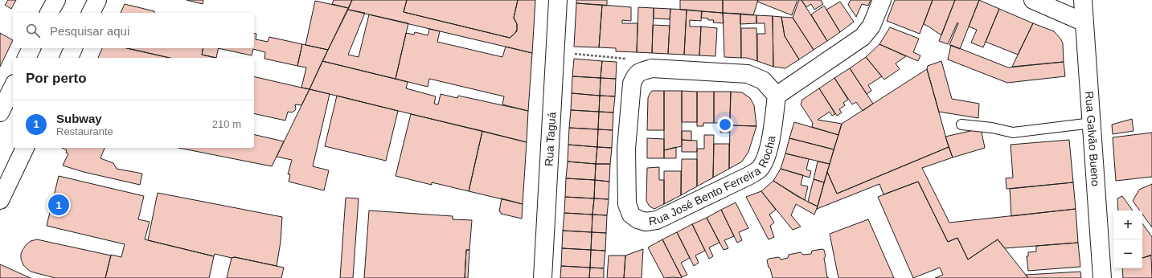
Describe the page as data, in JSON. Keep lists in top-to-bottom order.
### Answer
{
  "streets": {
    "street": ["Rua Taguá", "Rua Galvão Bueno", "Rua José Bento Ferreira Rocha"]
  },
  "page": {
    "search": "Pesquisar aqui",
    "heading": "Por perto",
    "list": [
      {
        "mark": "1",
        "name": "Subway",
        "note": "Restaurante",
        "value": "210 m"
      }
    ],
    "pins": "1",
    "map_buttons": ["+", "−"]
  }
}
